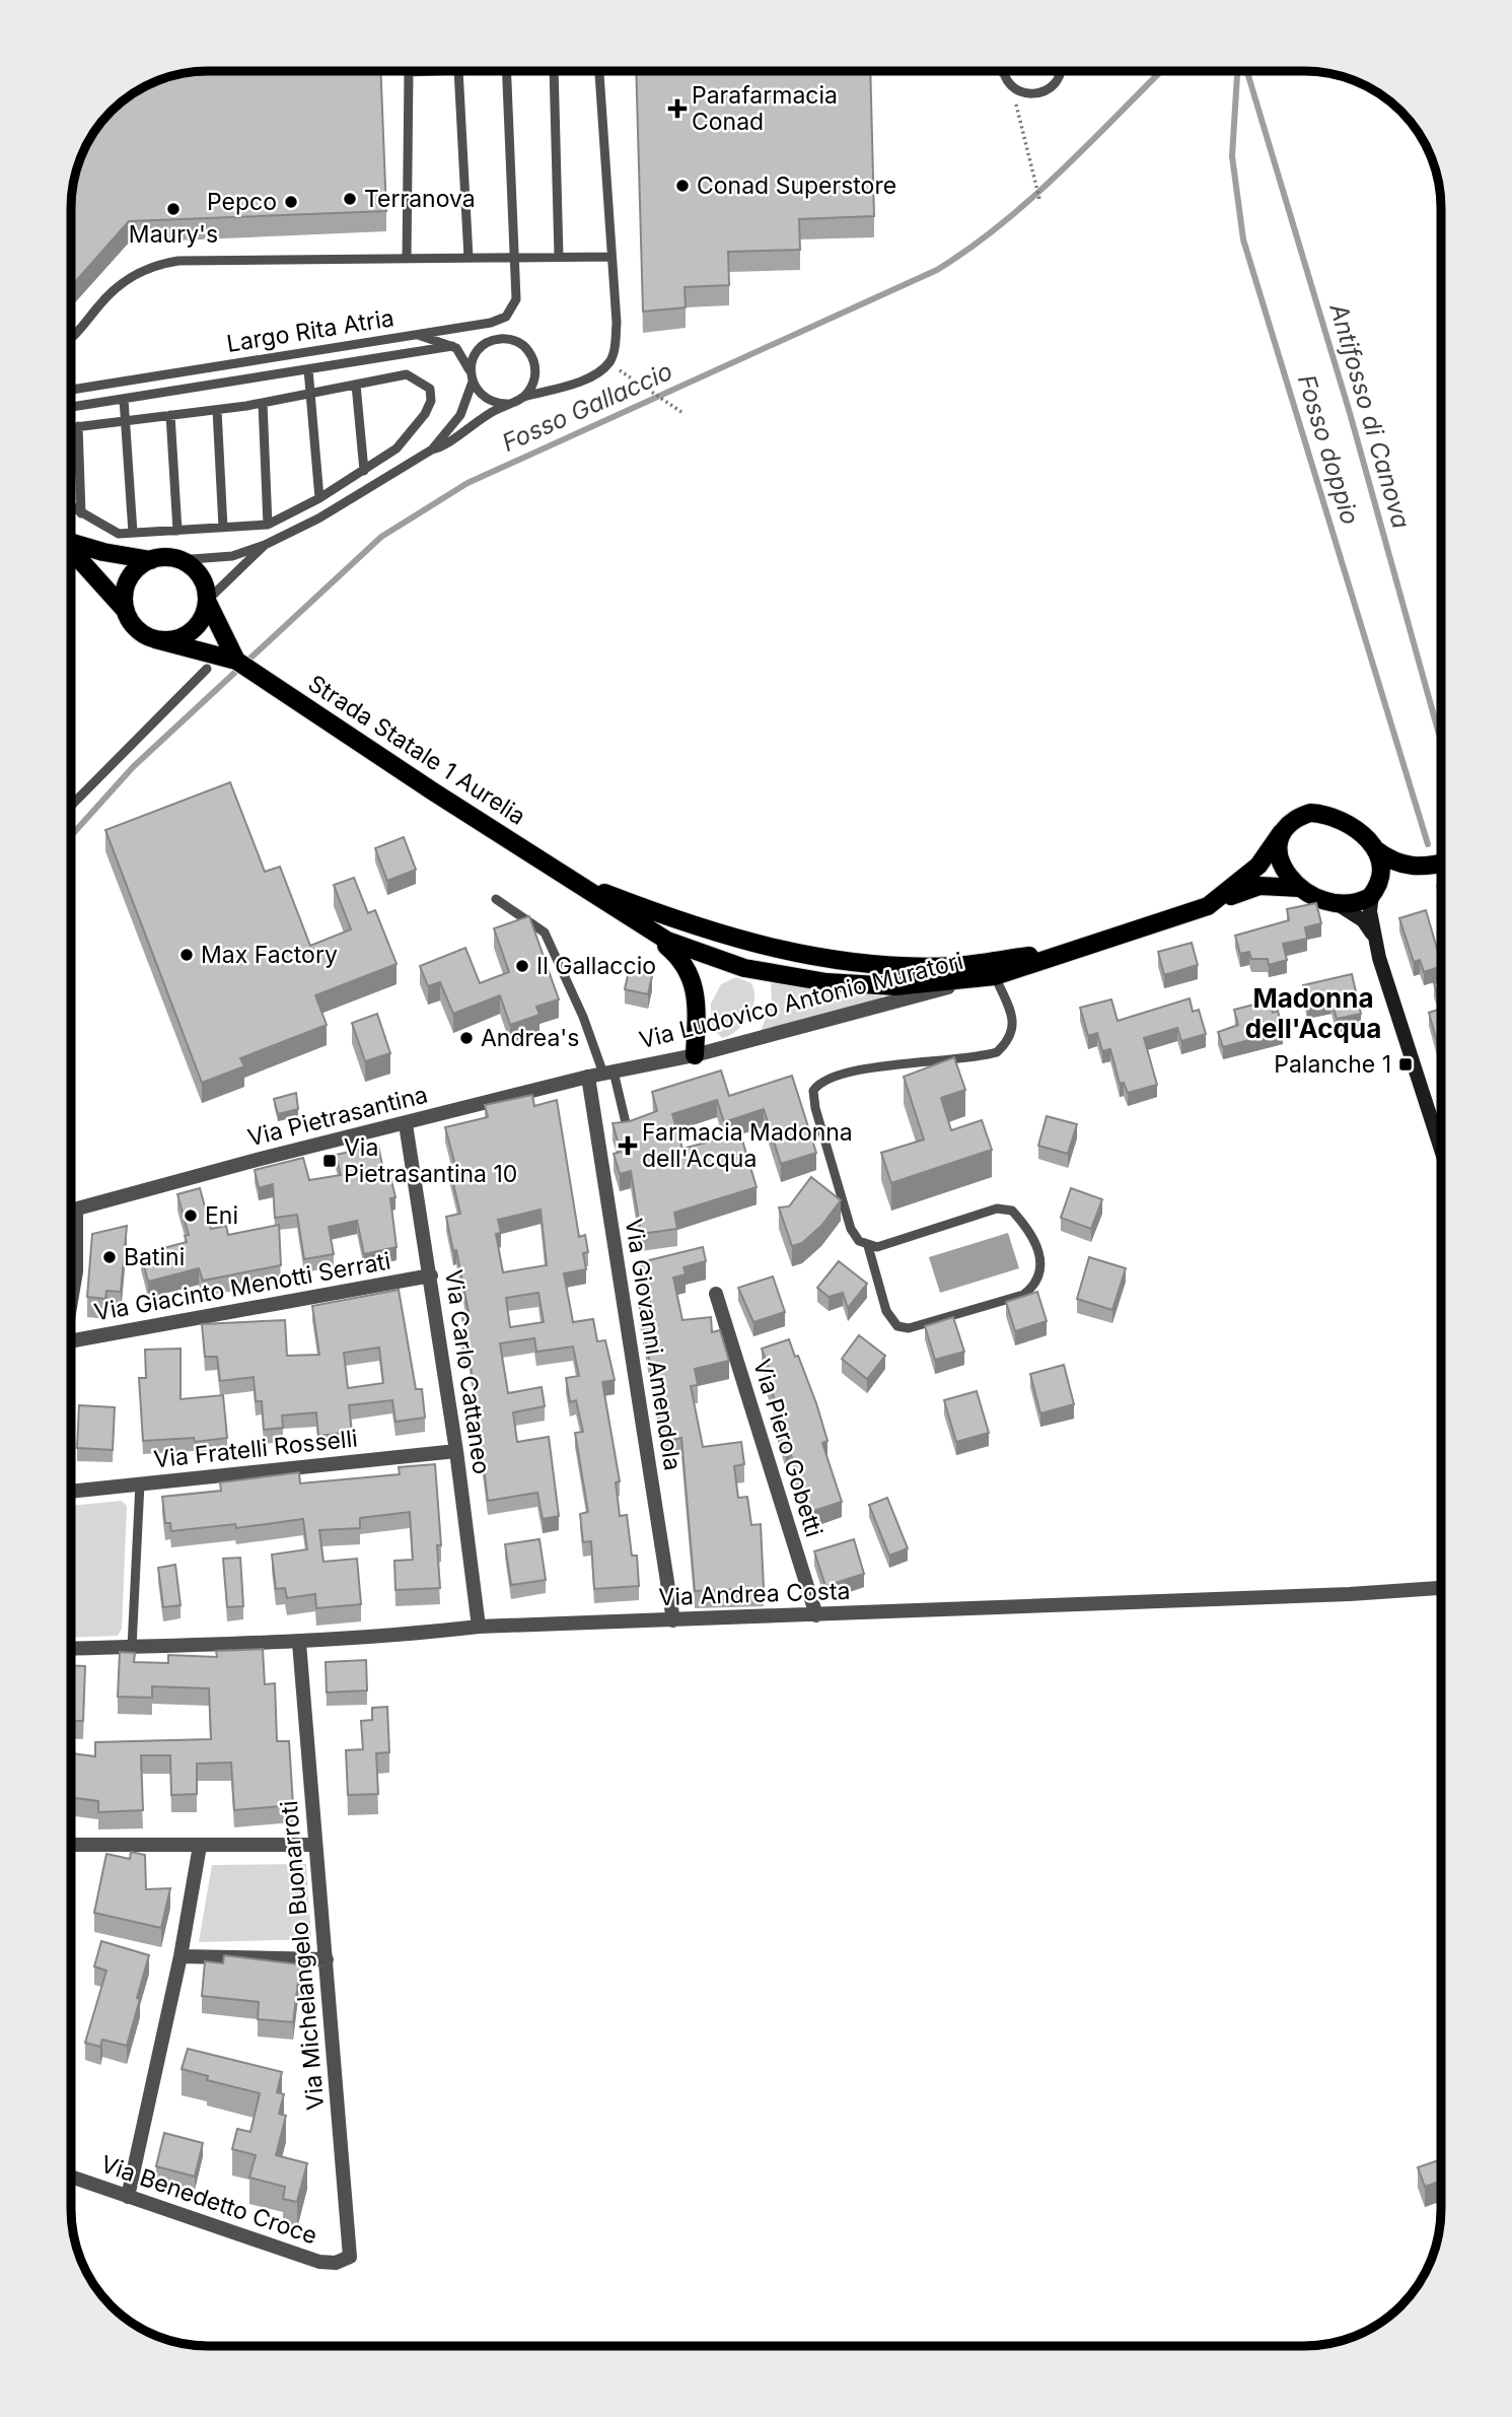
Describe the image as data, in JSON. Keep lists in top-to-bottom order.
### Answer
{
  "streets": {
    "main road": ["Strada Statale 1 Aurelia"],
    "street": [
      "Via Ludovico Antonio Muratori",
      "Via Pietrasantina",
      "Via Giacinto Menotti Serrati",
      "Via Giovanni Amendola",
      "Via Carlo Cattaneo",
      "Via Piero Gobetti",
      "Via Fratelli Rosselli",
      "Via Andrea Costa",
      "Via Michelangelo Buonarroti",
      "Via Benedetto Croce"
    ],
    "lane": ["Largo Rita Atria"]
  },
  "crossings": [
    ["Strada Statale 1 Aurelia", "Via Ludovico Antonio Muratori"],
    ["Via Ludovico Antonio Muratori", "Via Pietrasantina"],
    ["Via Pietrasantina", "Via Giovanni Amendola"],
    ["Via Pietrasantina", "Via Carlo Cattaneo"],
    ["Via Giacinto Menotti Serrati", "Via Carlo Cattaneo"],
    ["Via Giovanni Amendola", "Via Andrea Costa"],
    ["Via Carlo Cattaneo", "Via Fratelli Rosselli"],
    ["Via Carlo Cattaneo", "Via Andrea Costa"],
    ["Via Piero Gobetti", "Via Andrea Costa"],
    ["Via Andrea Costa", "Via Michelangelo Buonarroti"],
    ["Via Michelangelo Buonarroti", "Via Benedetto Croce"]
  ],
  "districts": ["Madonna dell'Acqua"],
  "water": ["Fosso Gallaccio", "Antifosso di Canova", "Fosso doppio"],
  "places": {
    "health": ["Parafarmacia Conad", "Farmacia Madonna dell'Acqua"],
    "other": [
      "Conad Superstore",
      "Terranova",
      "Pepco",
      "Maury's",
      "Max Factory",
      "Il Gallaccio",
      "Andrea's",
      "Eni",
      "Batini"
    ],
    "transit": ["Palanche 1", "Via Pietrasantina 10"]
  }
}
